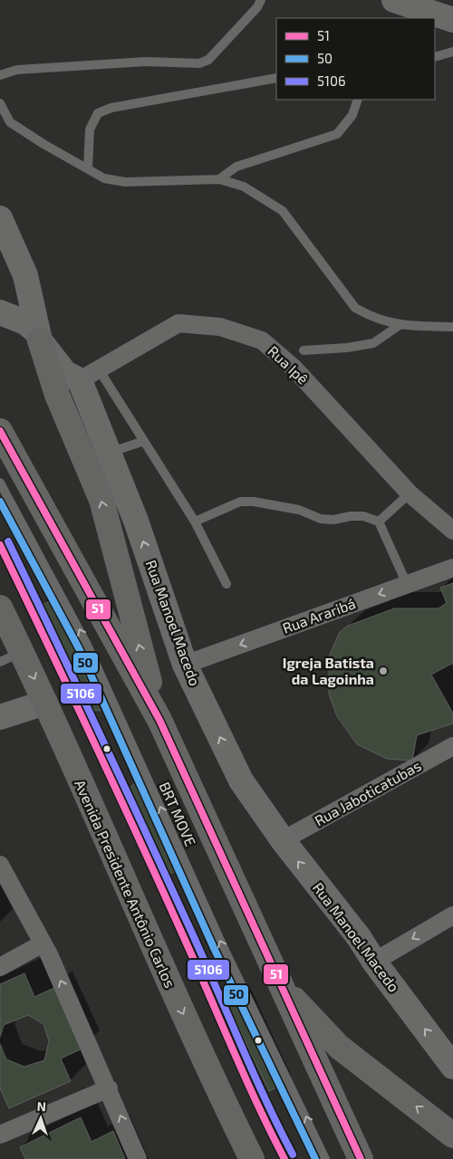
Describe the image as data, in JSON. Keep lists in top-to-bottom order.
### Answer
{
  "streets": {
    "highway": ["Avenida Presidente Antônio Carlos"],
    "street": [
      "Rua Ipê",
      "Rua Araribá",
      "Rua Manoel Macedo",
      "Rua Jaboticatubas"
    ],
    "lane": ["BRT MOVE"]
  },
  "crossings": [
    ["Rua Ipê", "Rua Manoel Macedo"],
    ["Rua Araribá", "Rua Manoel Macedo"],
    ["Rua Manoel Macedo", "Rua Jaboticatubas"]
  ],
  "one_way": ["Rua Araribá", "Rua Manoel Macedo"],
  "places": ["Igreja Batista da Lagoinha"],
  "lines": ["transit line 51", "transit line 50", "transit line 5106"],
  "legend": ["51", "50", "5106"],
  "north": "top"
}
